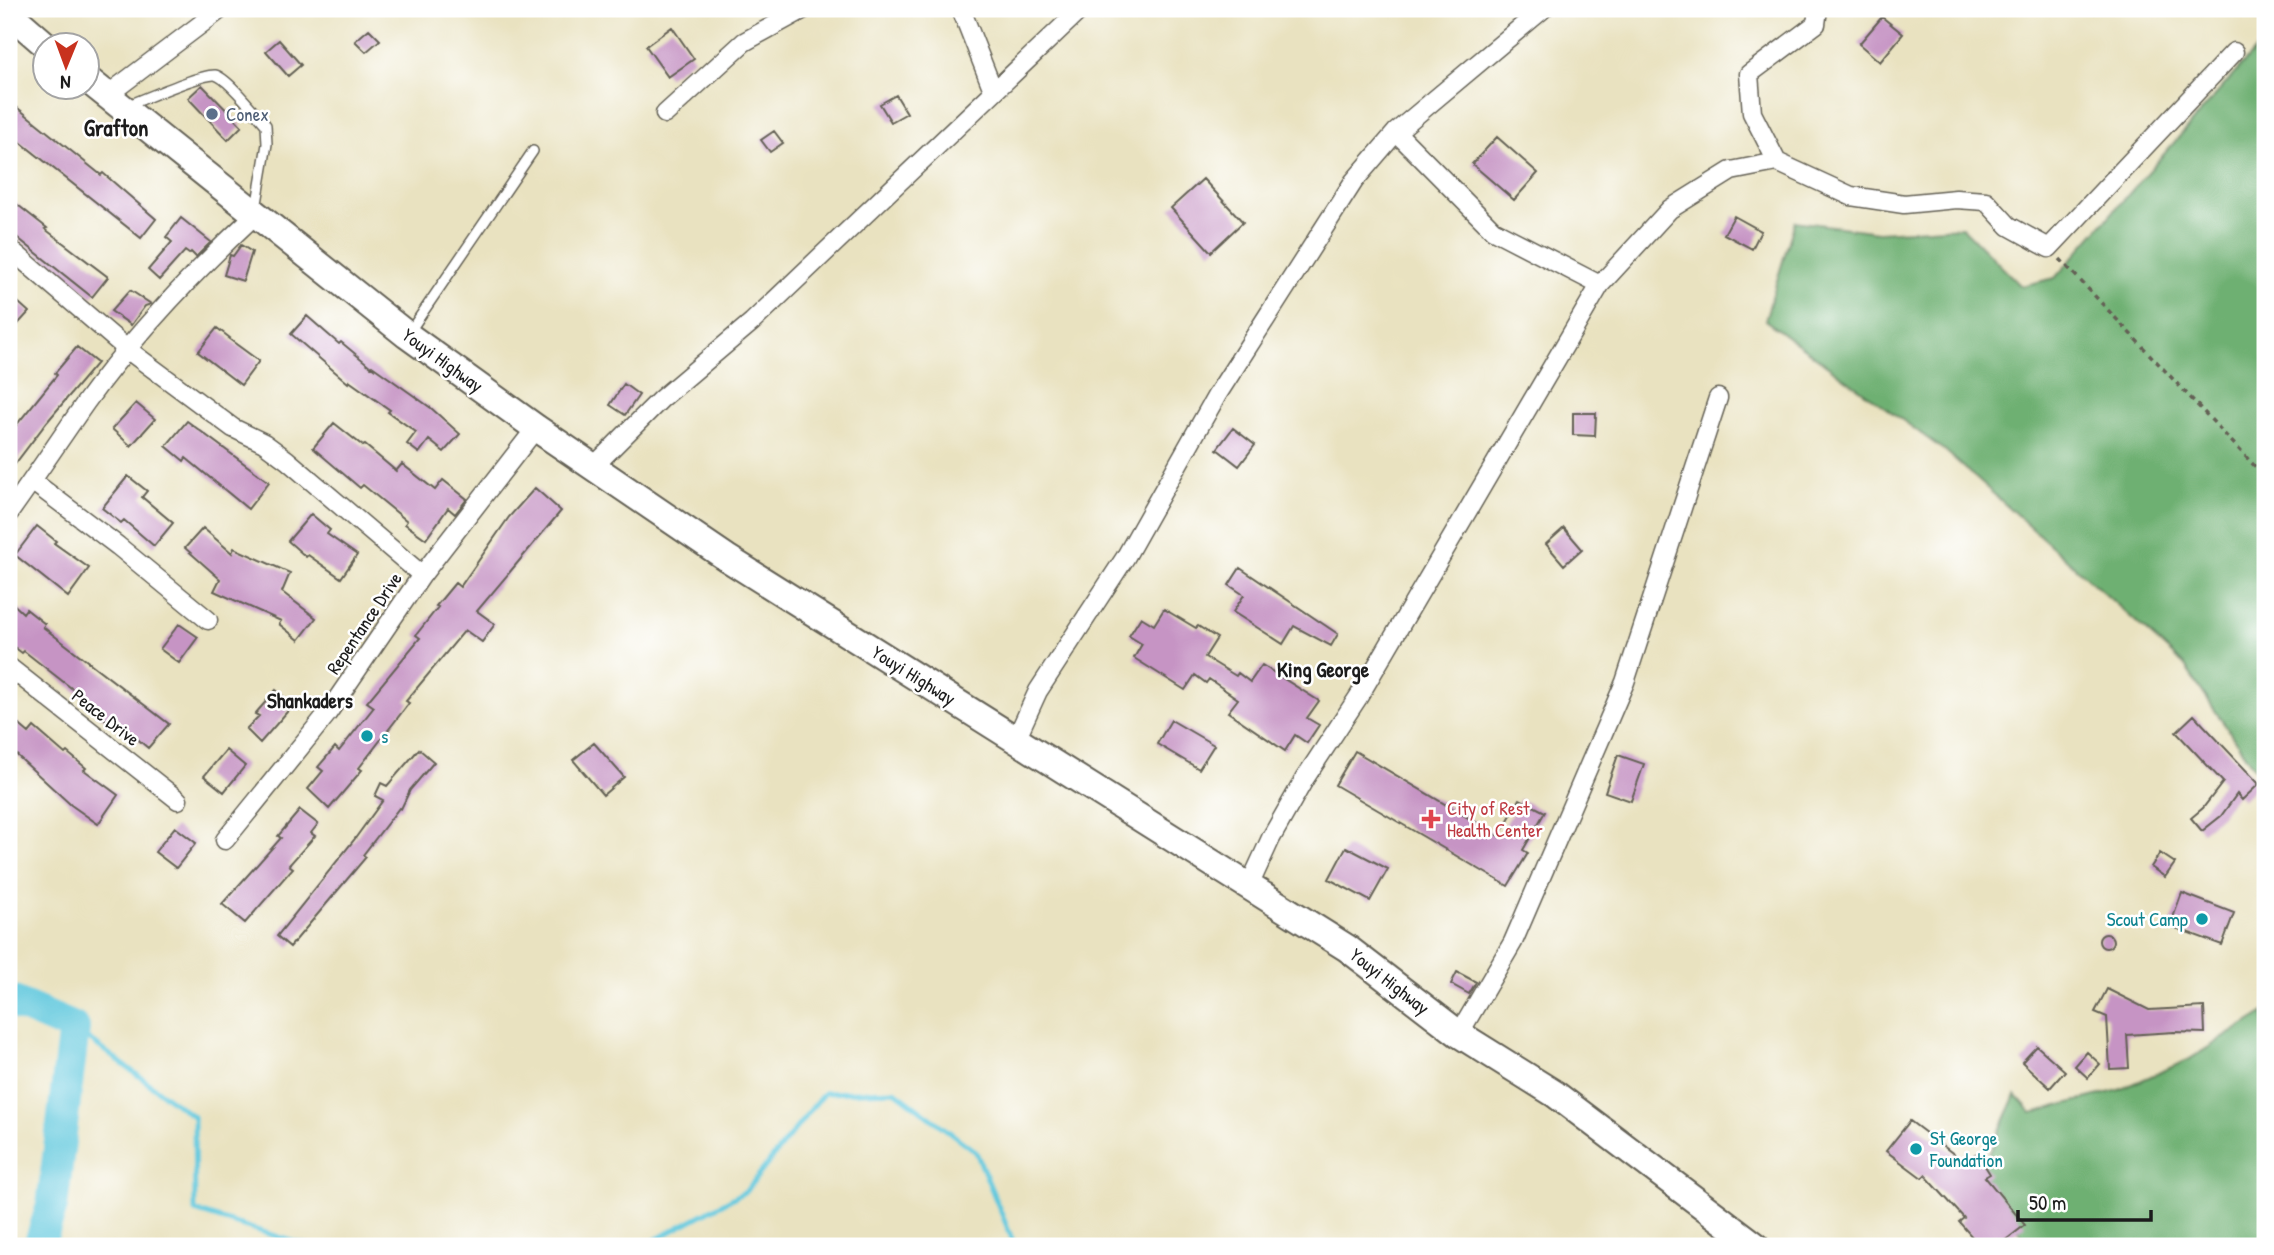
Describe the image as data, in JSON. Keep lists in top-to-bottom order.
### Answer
{
  "streets": {
    "main road": ["Youyi Highway"],
    "street": ["Repentance Drive", "Peace Drive"]
  },
  "crossings": [
    ["Youyi Highway", "Repentance Drive"]
  ],
  "districts": ["Grafton", "King George", "Shankaders"],
  "places": {
    "other": [
      "Conex",
      "s",
      "Scout Camp",
      "St George Foundation"
    ],
    "health": ["City of Rest Health Center"]
  },
  "scale_bar": "50 m",
  "north": "bottom"
}
